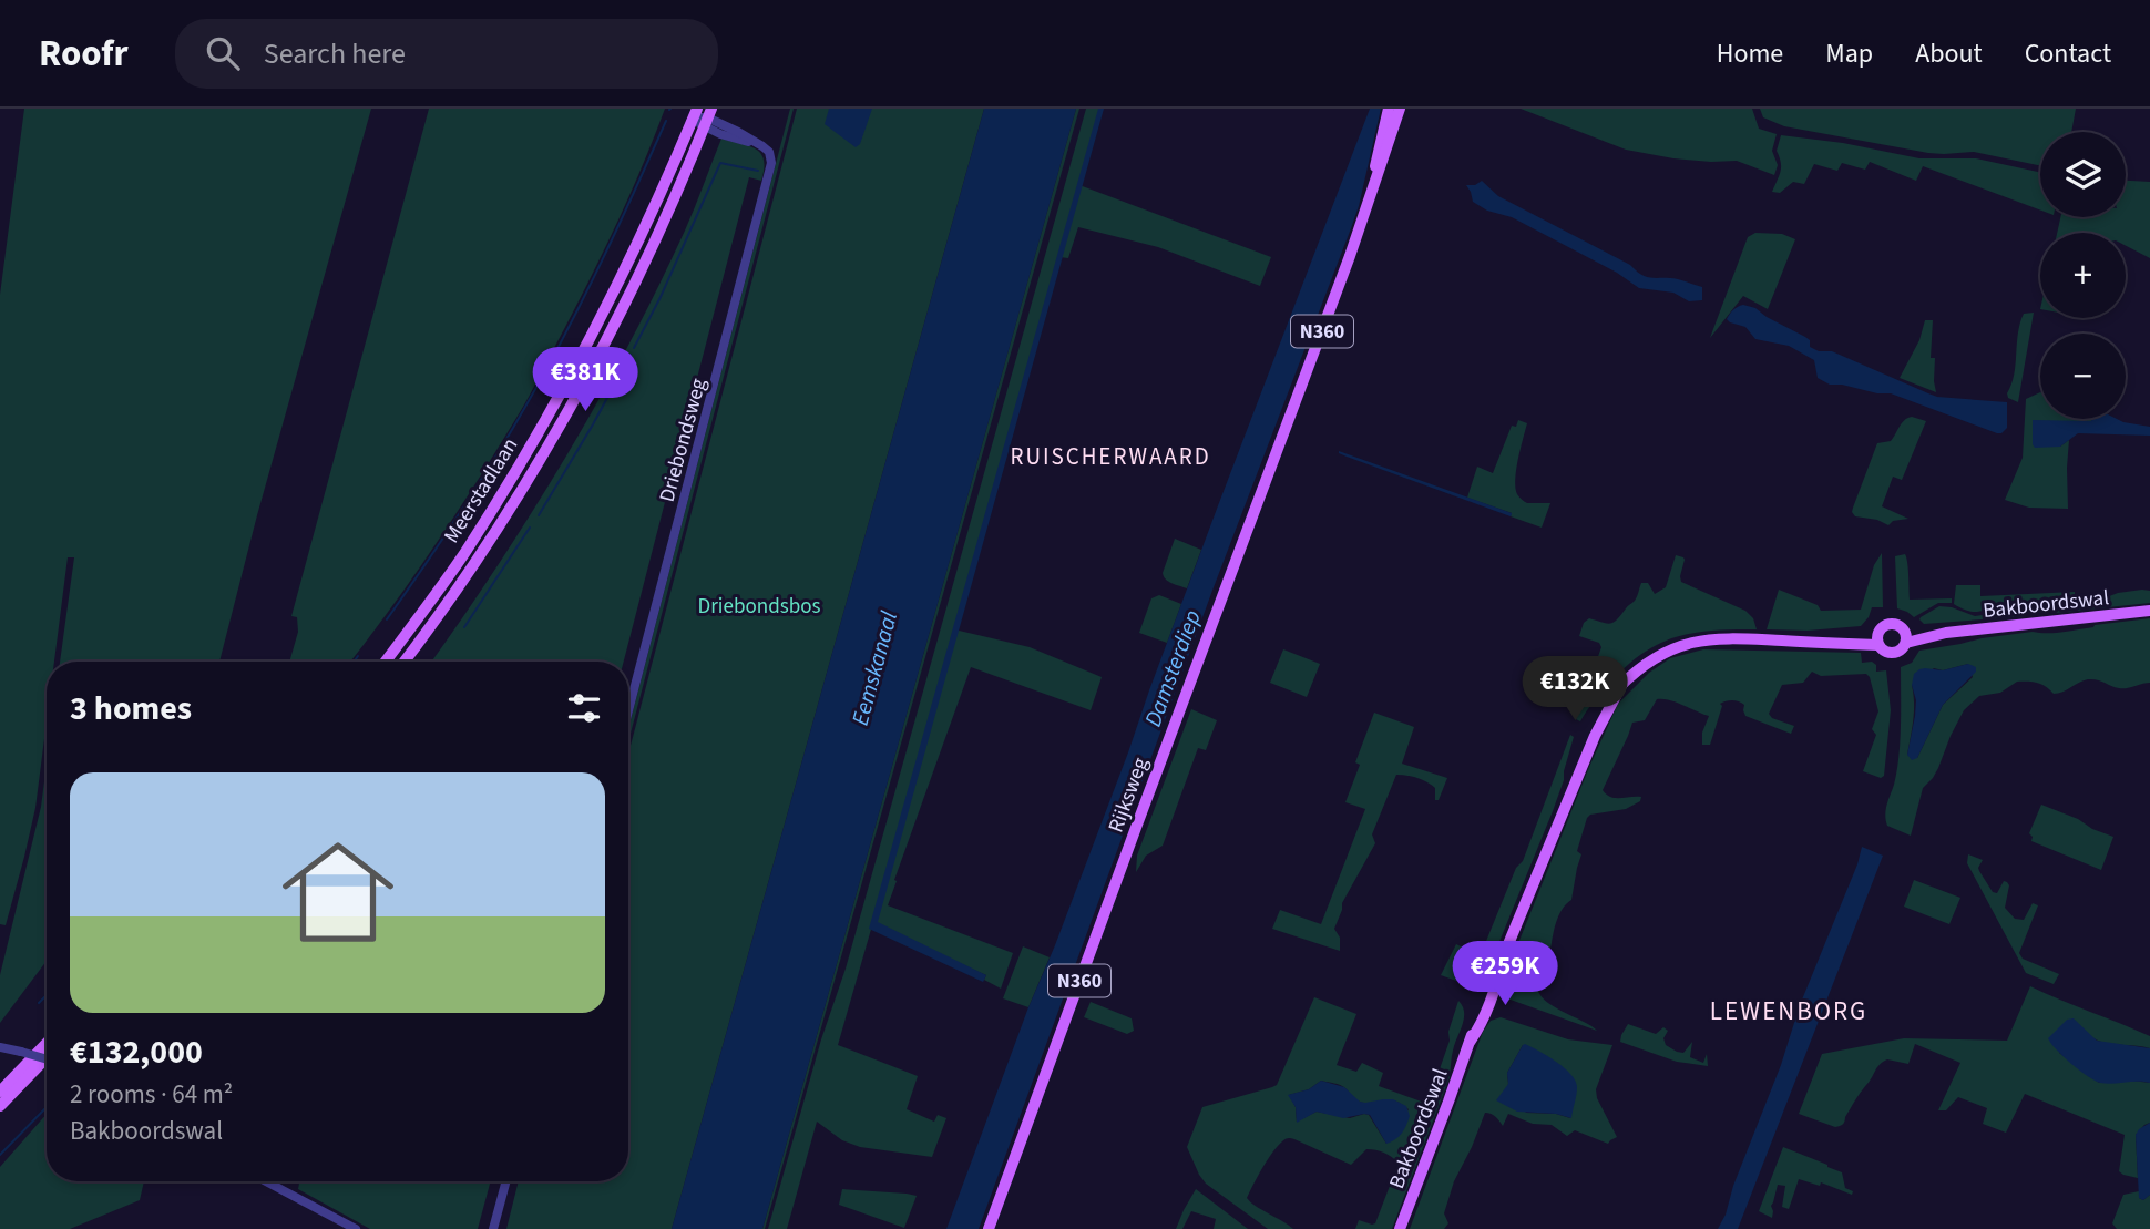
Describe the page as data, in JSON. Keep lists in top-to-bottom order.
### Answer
{
  "streets": {
    "main road": [
      "N360",
      "Meerstadlaan",
      "Bakboordswal",
      "Rijksweg"
    ],
    "street": ["Driebondsweg"]
  },
  "crossings": [
    ["Driebondsweg", "Meerstadlaan"]
  ],
  "districts": ["RUISCHERWAARD", "LEWENBORG"],
  "water": ["Eemskanaal", "Damsterdiep"],
  "parks": ["Driebondsbos"],
  "page": {
    "header": "Roofr",
    "search": "Search here",
    "nav": [
      "Home",
      "Map",
      "About",
      "Contact"
    ],
    "map_buttons": ["+", "−"],
    "price": ["€381K", "€132K", "€259K"],
    "heading": "3 homes",
    "list": [
      {
        "name": "€132,000",
        "note": "2 rooms · 64 m² · Bakboordswal"
      }
    ]
  }
}
